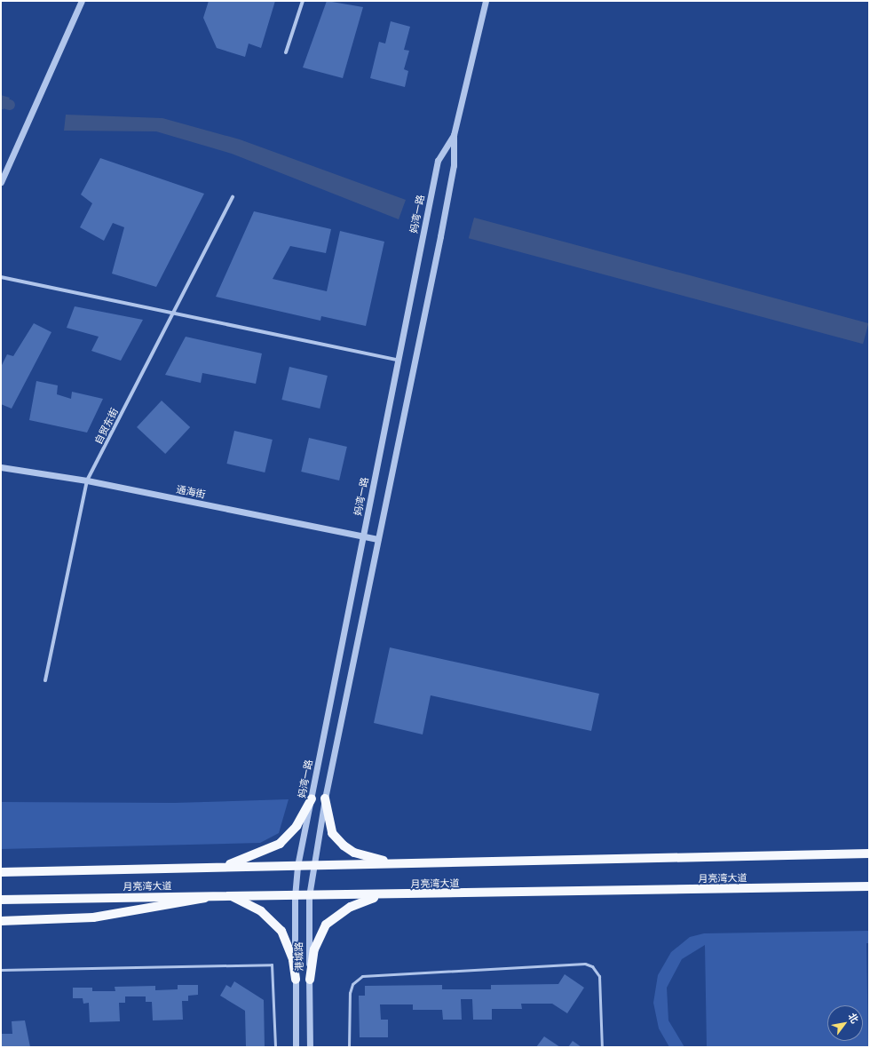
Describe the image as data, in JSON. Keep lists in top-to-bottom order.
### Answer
{
  "streets": {
    "main road": ["月亮湾大道"],
    "street": [
      "妈湾一路",
      "自贸东街",
      "通海街",
      "港城路"
    ]
  },
  "crossings": [
    ["妈湾一路", "通海街"],
    ["妈湾一路", "月亮湾大道"],
    ["妈湾一路", "港城路"],
    ["自贸东街", "通海街"],
    ["月亮湾大道", "港城路"]
  ],
  "north": "top right"
}
